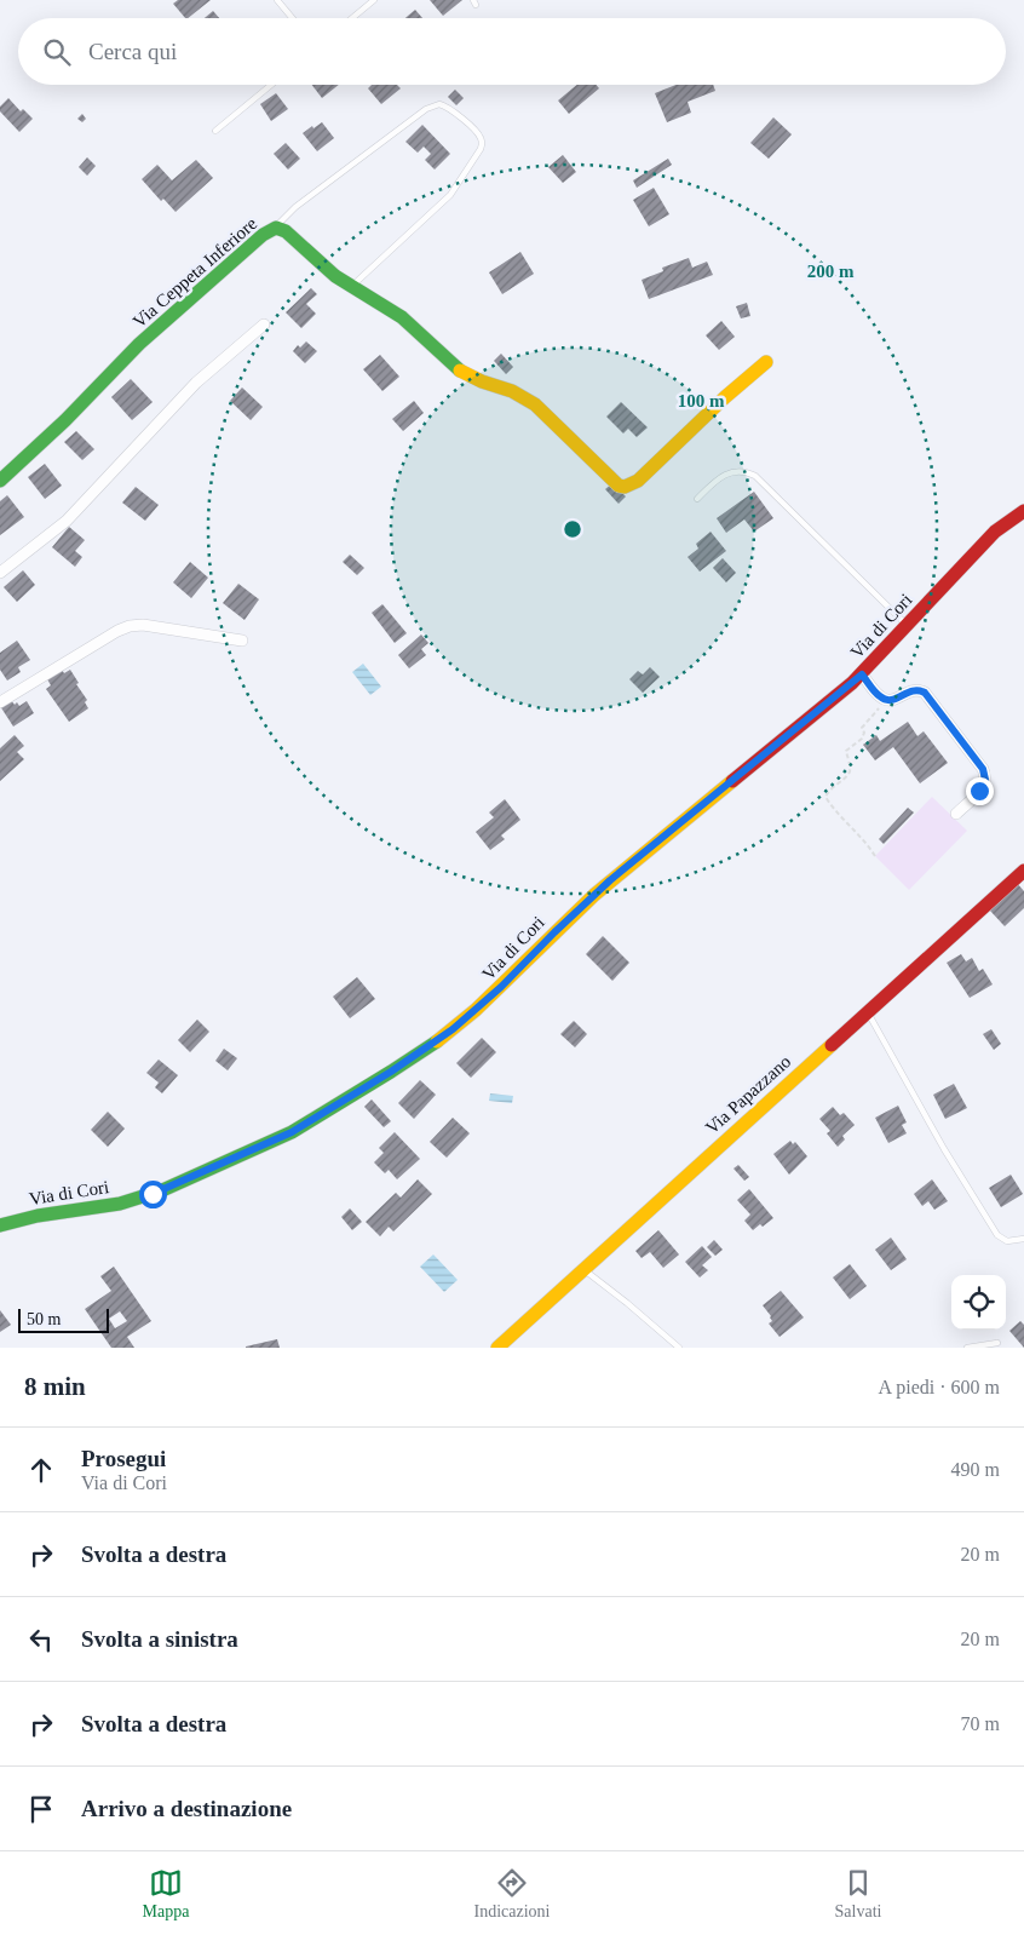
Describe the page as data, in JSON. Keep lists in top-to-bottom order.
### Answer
{
  "streets": {
    "street": ["Via Ceppeta Inferiore", "Via di Cori", "Via Papazzano"]
  },
  "scale_bar": "50 m",
  "page": {
    "search": "Cerca qui",
    "scale": "50 m",
    "heading": ["8 min", "A piedi · 600 m"],
    "list": [
      ["Prosegui", "Via di Cori", "490 m"],
      ["Svolta a destra", "20 m"],
      ["Svolta a sinistra", "20 m"],
      ["Svolta a destra", "70 m"],
      "Arrivo a destinazione"
    ],
    "nav": ["Mappa", "Indicazioni", "Salvati"]
  },
  "rings": ["200 m", "100 m"]
}
